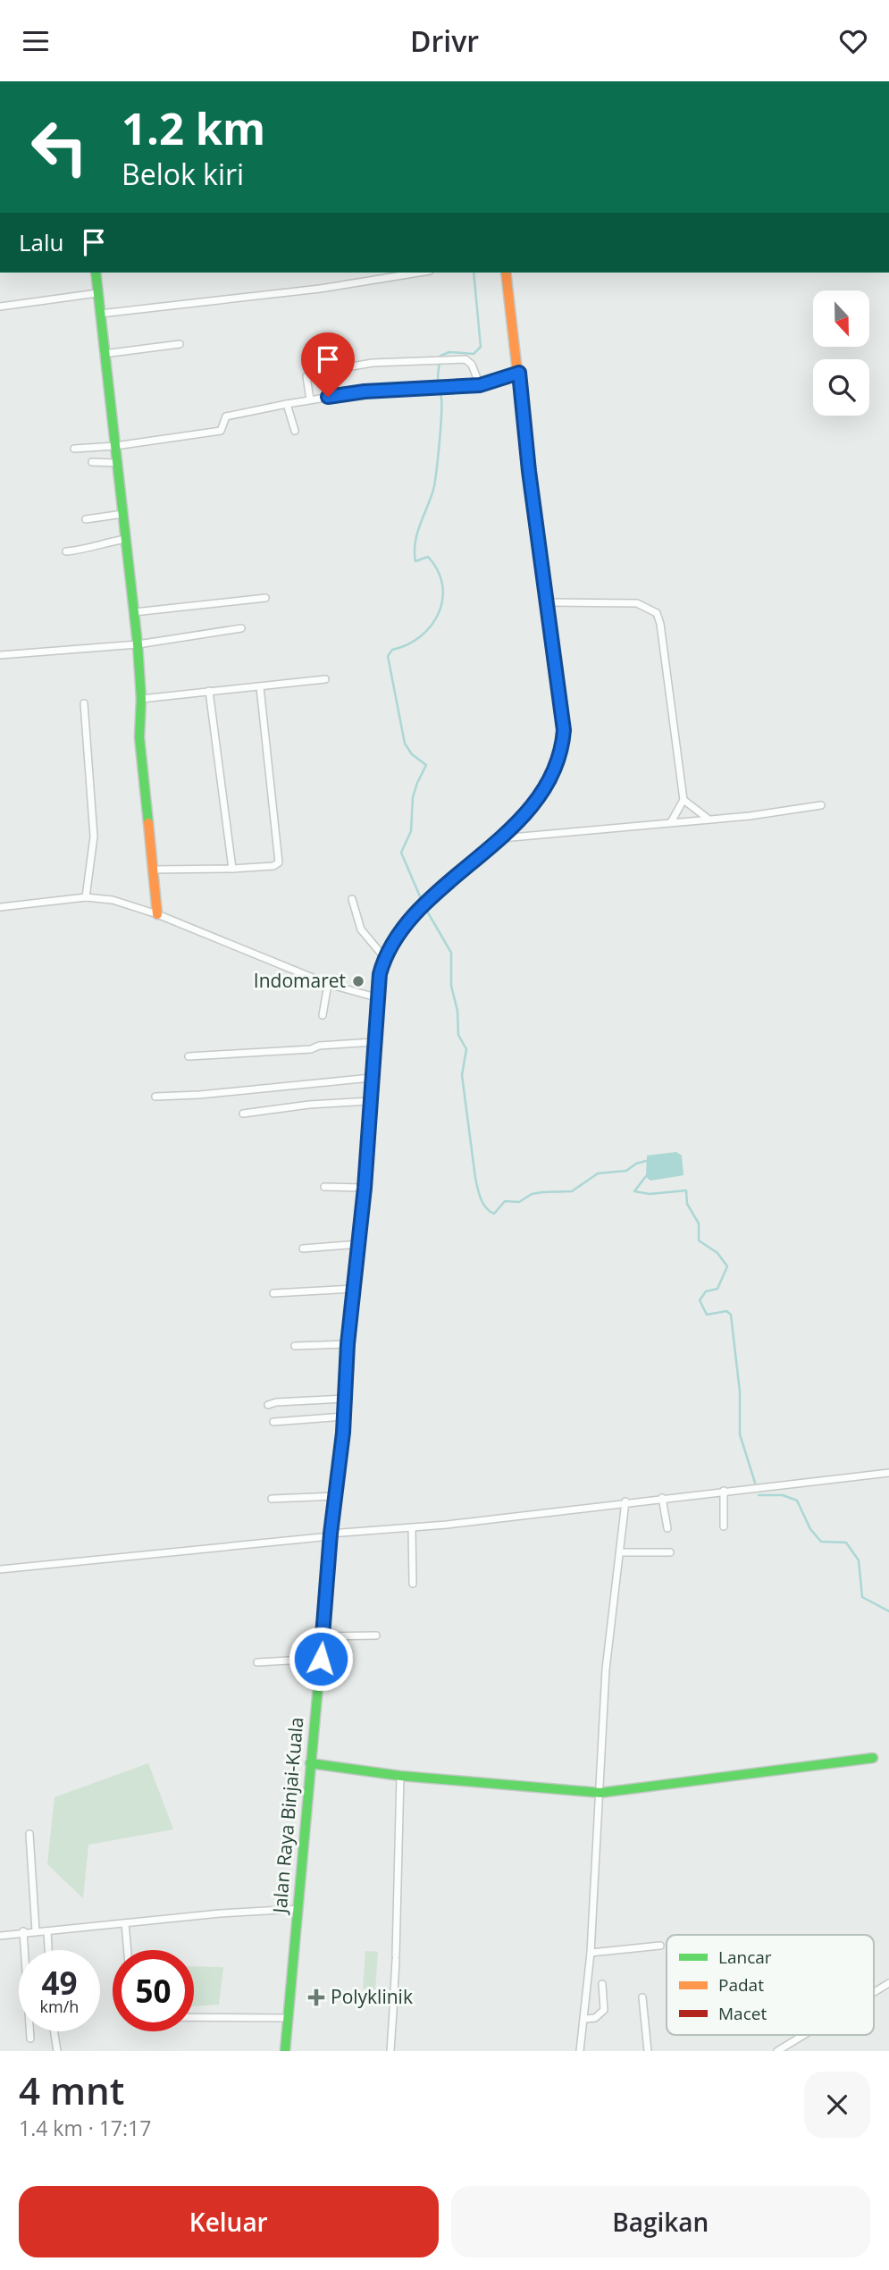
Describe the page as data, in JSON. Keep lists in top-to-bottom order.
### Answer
{
  "streets": {
    "main road": ["Jalan Raya Binjai-Kuala"]
  },
  "places": {
    "other": ["Indomaret"],
    "health": ["Polyklinik"]
  },
  "legend": ["Lancar", "Padat", "Macet"],
  "north": "bottom",
  "page": {
    "header": "Drivr",
    "turn": ["1.2 km", "Belok kiri"],
    "then": "Lalu",
    "speed": "49 km/h",
    "limit": "50",
    "heading": ["4 mnt", "1.4 km · 17:17"],
    "buttons": ["Keluar", "Bagikan"]
  }
}
